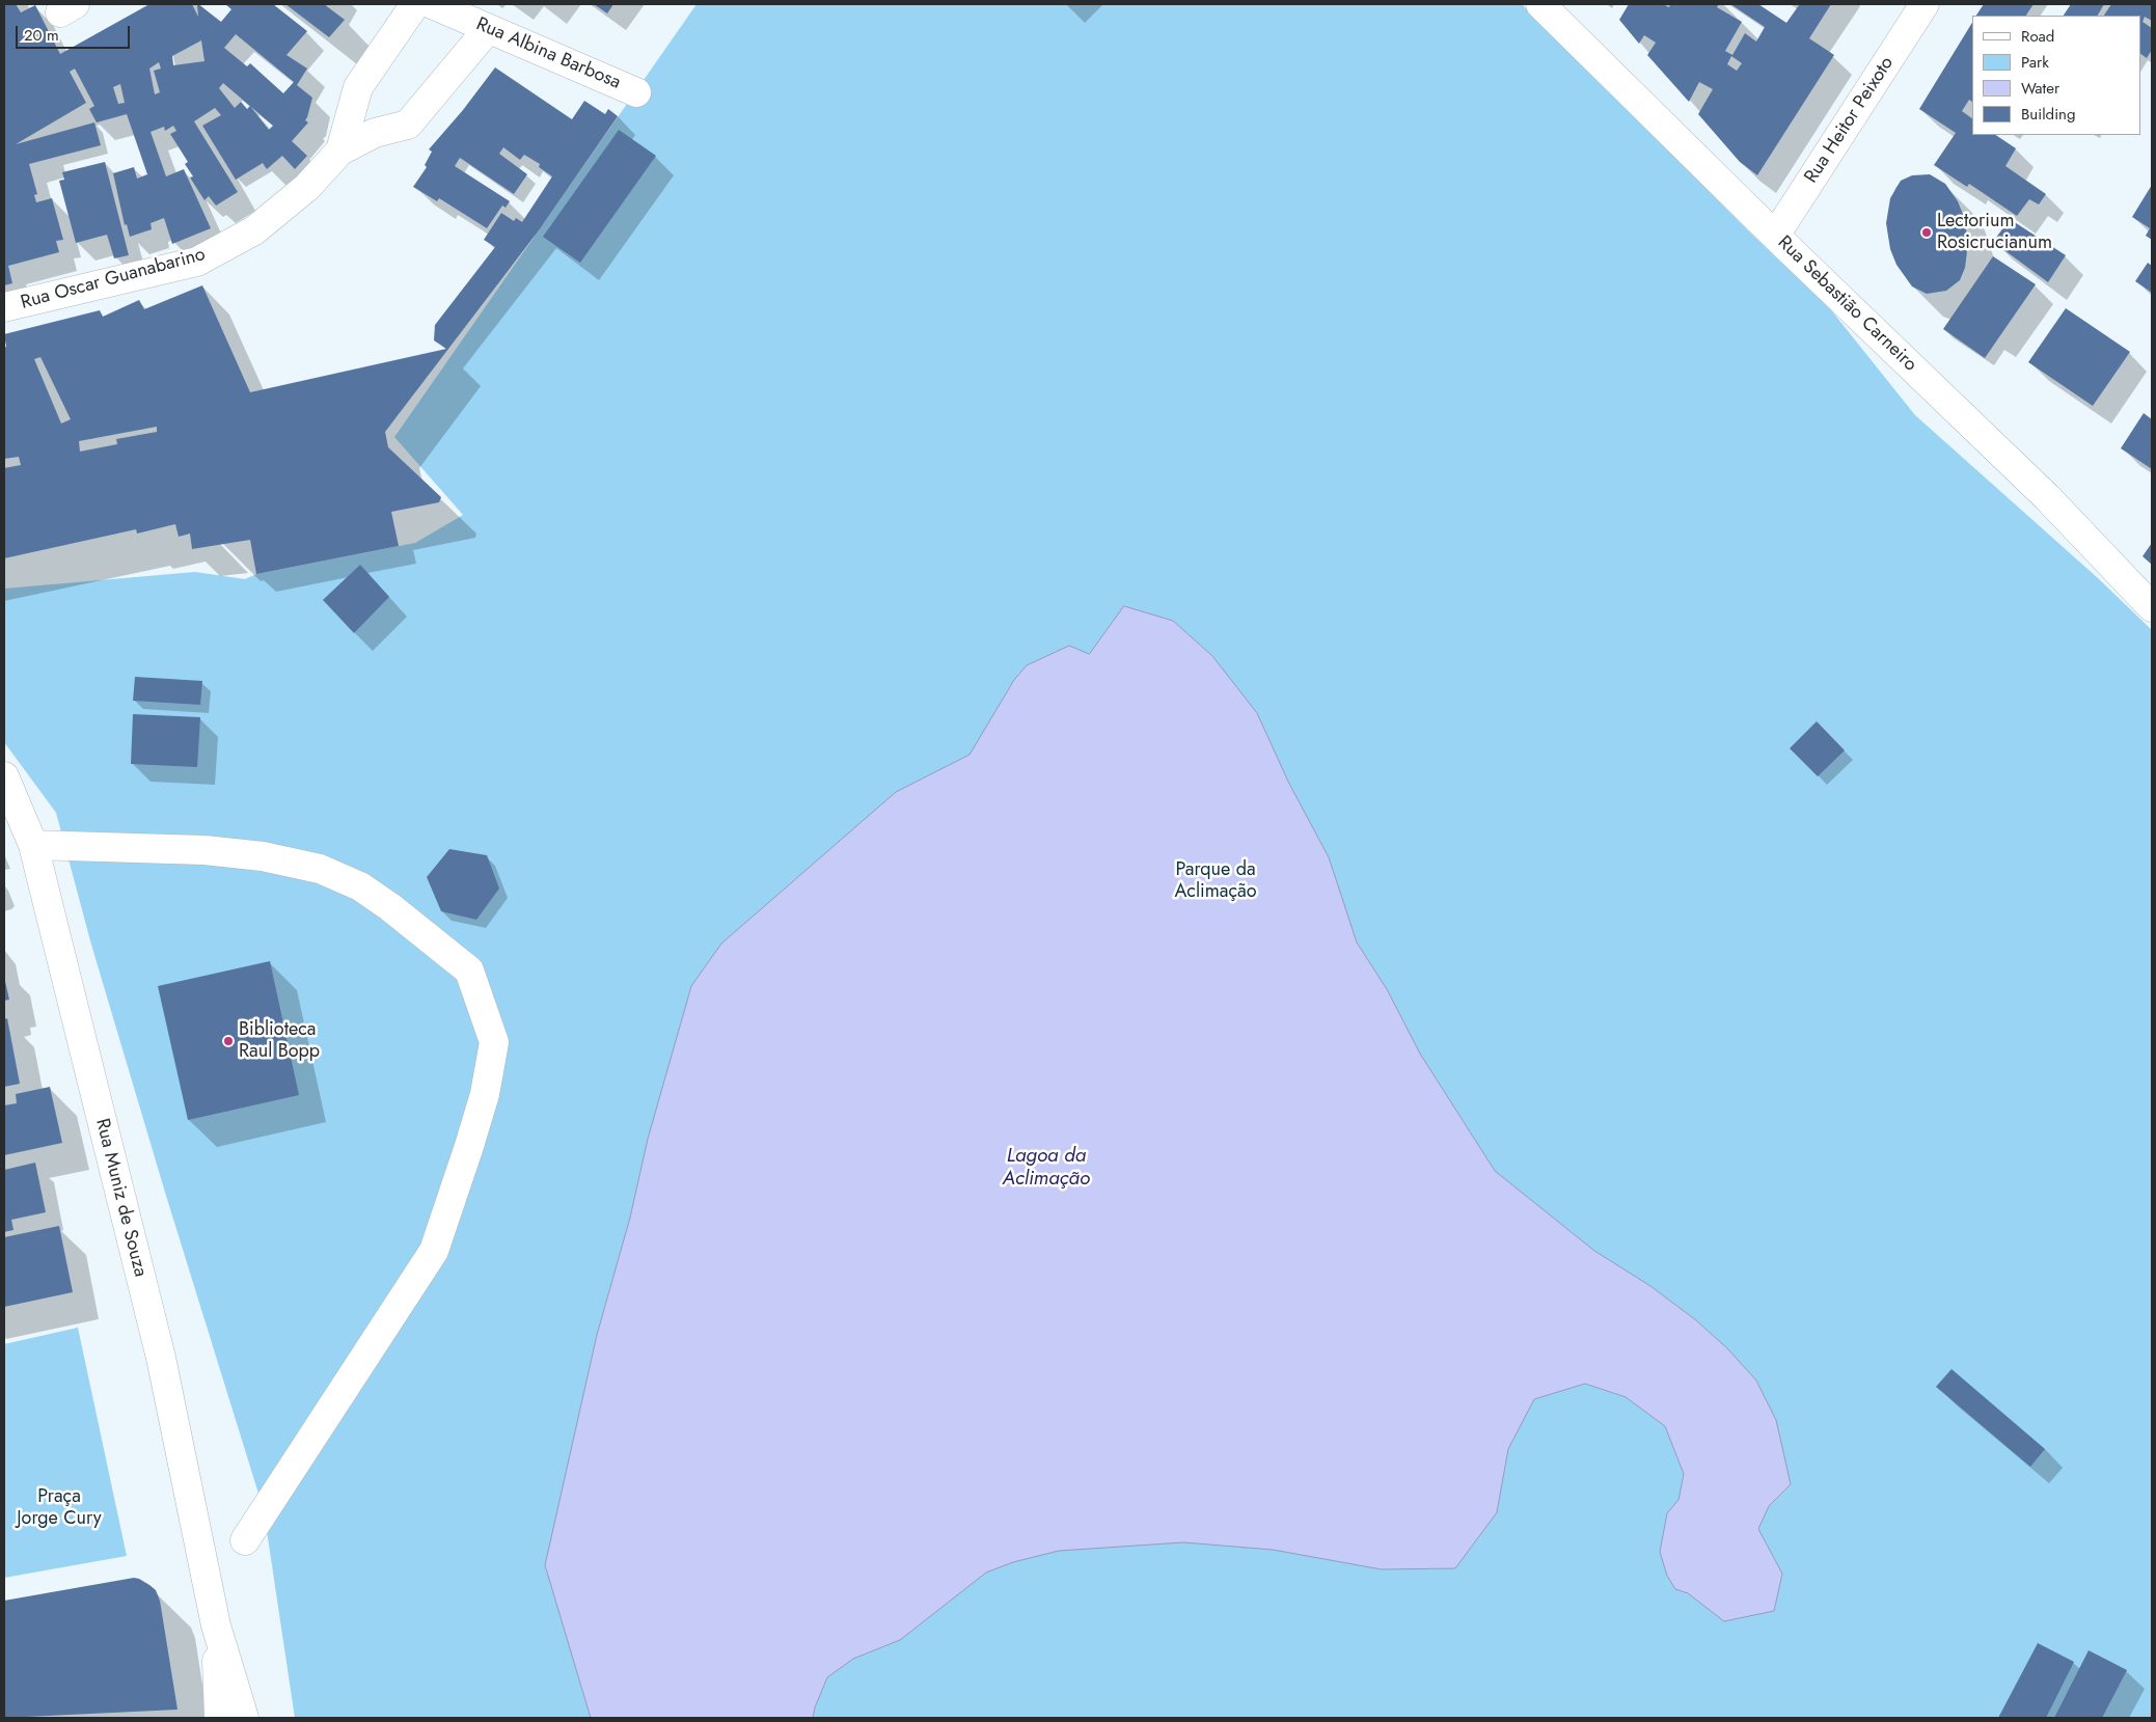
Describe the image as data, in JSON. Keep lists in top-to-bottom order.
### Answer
{
  "streets": {
    "street": [
      "Rua Albina Barbosa",
      "Rua Heitor Peixoto",
      "Rua Oscar Guanabarino",
      "Rua Sebastião Carneiro",
      "Rua Muniz de Souza"
    ]
  },
  "crossings": [
    ["Rua Albina Barbosa", "Rua Oscar Guanabarino"],
    ["Rua Heitor Peixoto", "Rua Sebastião Carneiro"]
  ],
  "water": ["Lagoa da Aclimação"],
  "parks": ["Parque da Aclimação", "Praça Jorge Cury"],
  "places": ["Lectorium Rosicrucianum", "Biblioteca Raul Bopp"],
  "legend": [
    "Road",
    "Park",
    "Water",
    "Building"
  ],
  "scale_bar": "20 m"
}
